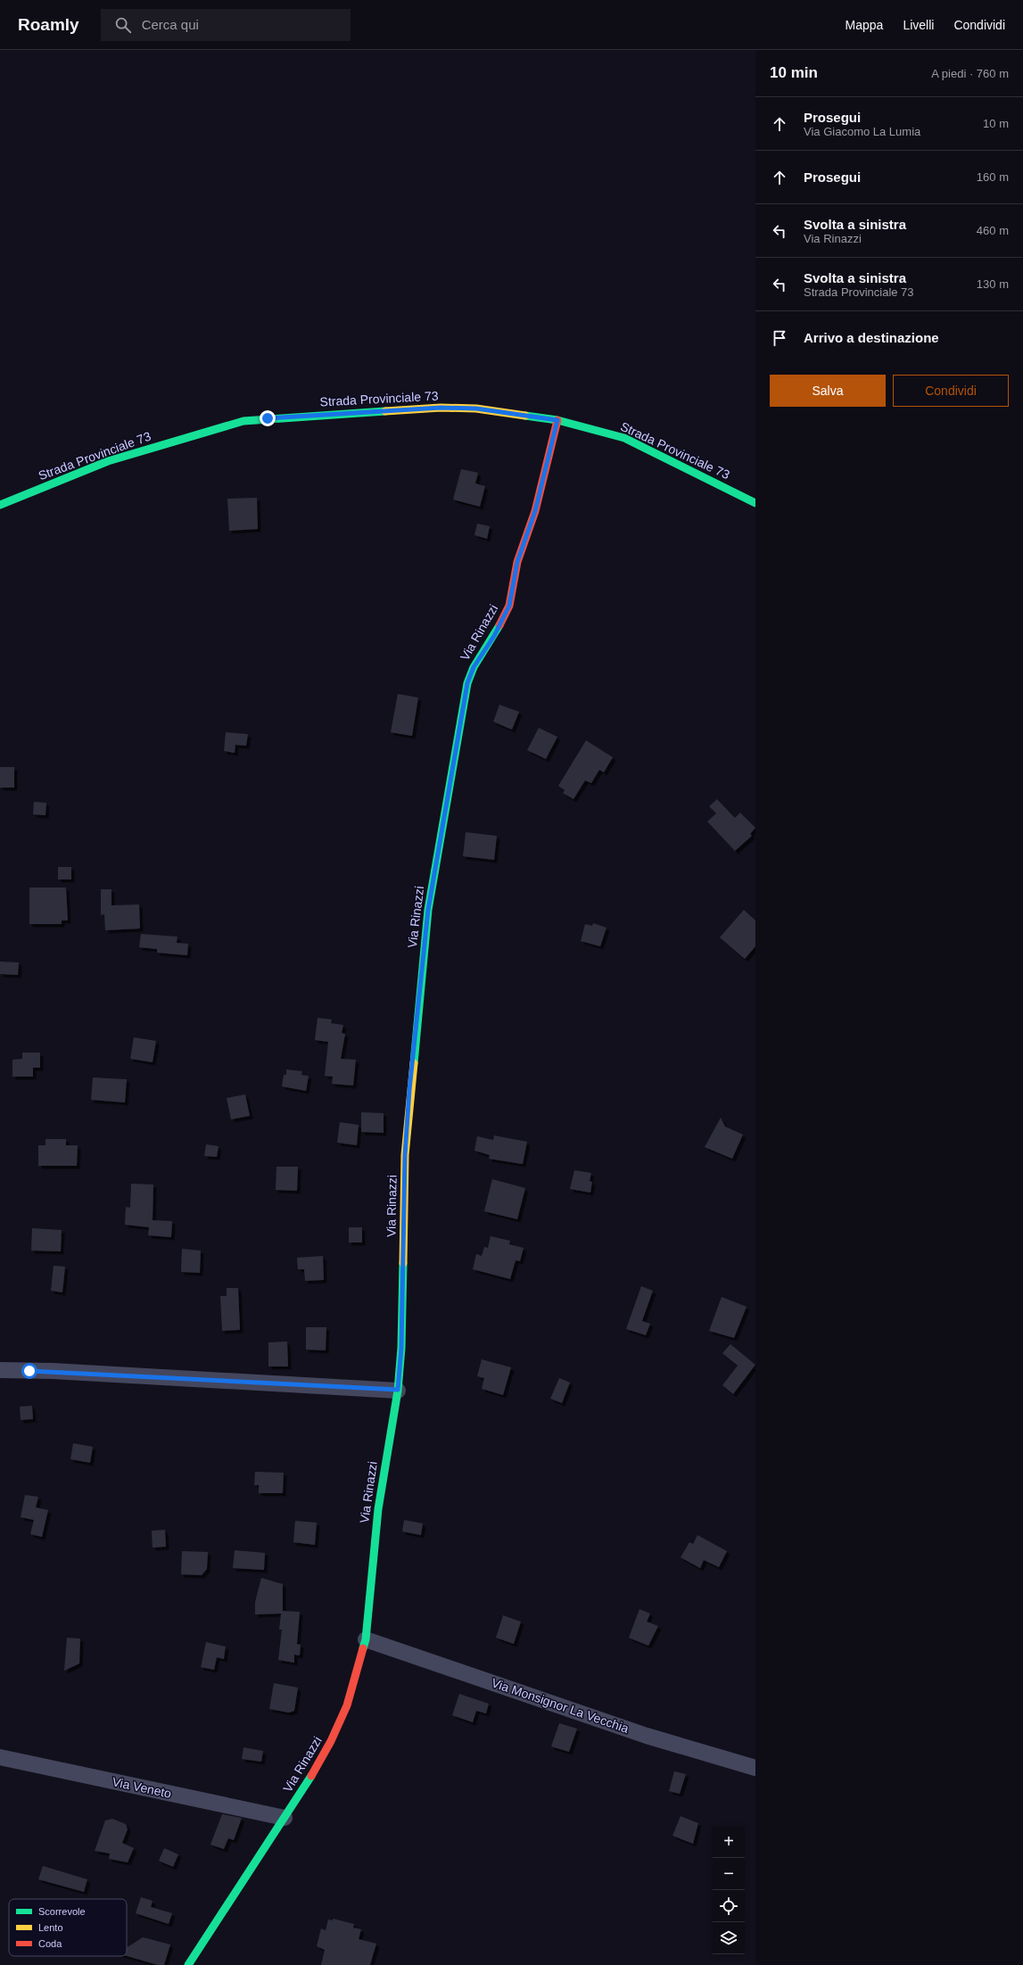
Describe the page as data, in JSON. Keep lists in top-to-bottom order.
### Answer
{
  "streets": {
    "street": [
      "Strada Provinciale 73",
      "Via Rinazzi",
      "Via Monsignor La Vecchia",
      "Via Veneto"
    ]
  },
  "crossings": [
    ["Strada Provinciale 73", "Via Rinazzi"],
    ["Via Rinazzi", "Via Monsignor La Vecchia"],
    ["Via Rinazzi", "Via Veneto"]
  ],
  "legend": ["Scorrevole", "Lento", "Coda"],
  "page": {
    "header": "Roamly",
    "search": "Cerca qui",
    "nav": ["Mappa", "Livelli", "Condividi"],
    "heading": ["10 min", "A piedi · 760 m"],
    "list": [
      ["Prosegui", "Via Giacomo La Lumia", "10 m"],
      ["Prosegui", "160 m"],
      ["Svolta a sinistra", "Via Rinazzi", "460 m"],
      ["Svolta a sinistra", "Strada Provinciale 73", "130 m"],
      "Arrivo a destinazione"
    ],
    "buttons": ["Salva", "Condividi"],
    "map_buttons": ["+", "−"]
  }
}
